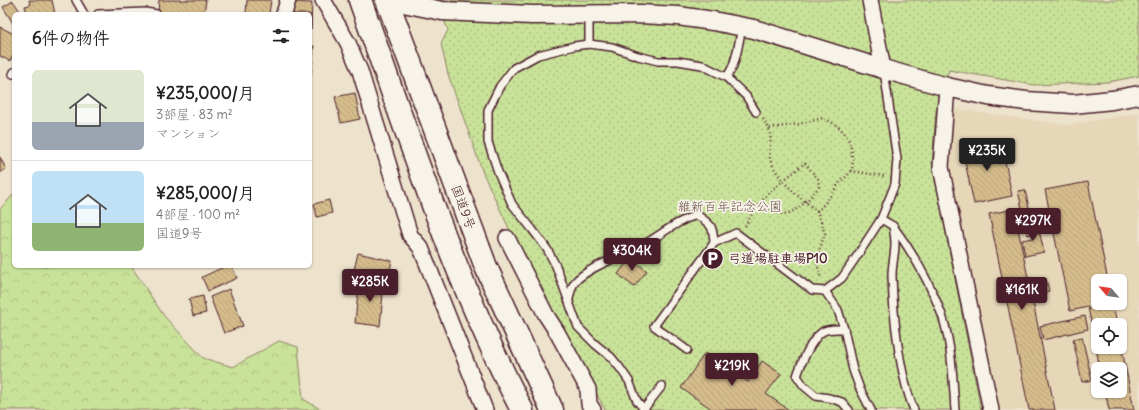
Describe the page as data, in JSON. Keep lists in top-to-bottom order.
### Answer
{
  "streets": {
    "highway": ["国道9号"]
  },
  "parks": ["維新百年記念公園"],
  "places": {
    "parking": ["弓道場駐車場P10"]
  },
  "north": "top left",
  "page": {
    "heading": "6件の物件",
    "list": [
      {
        "name": "¥235,000/月",
        "note": "3部屋 · 83 m² · マンション"
      },
      {
        "name": "¥285,000/月",
        "note": "4部屋 · 100 m² · 国道9号"
      }
    ],
    "price": [
      "¥235K",
      "¥297K",
      "¥304K",
      "¥285K",
      "¥161K",
      "¥219K"
    ]
  }
}
